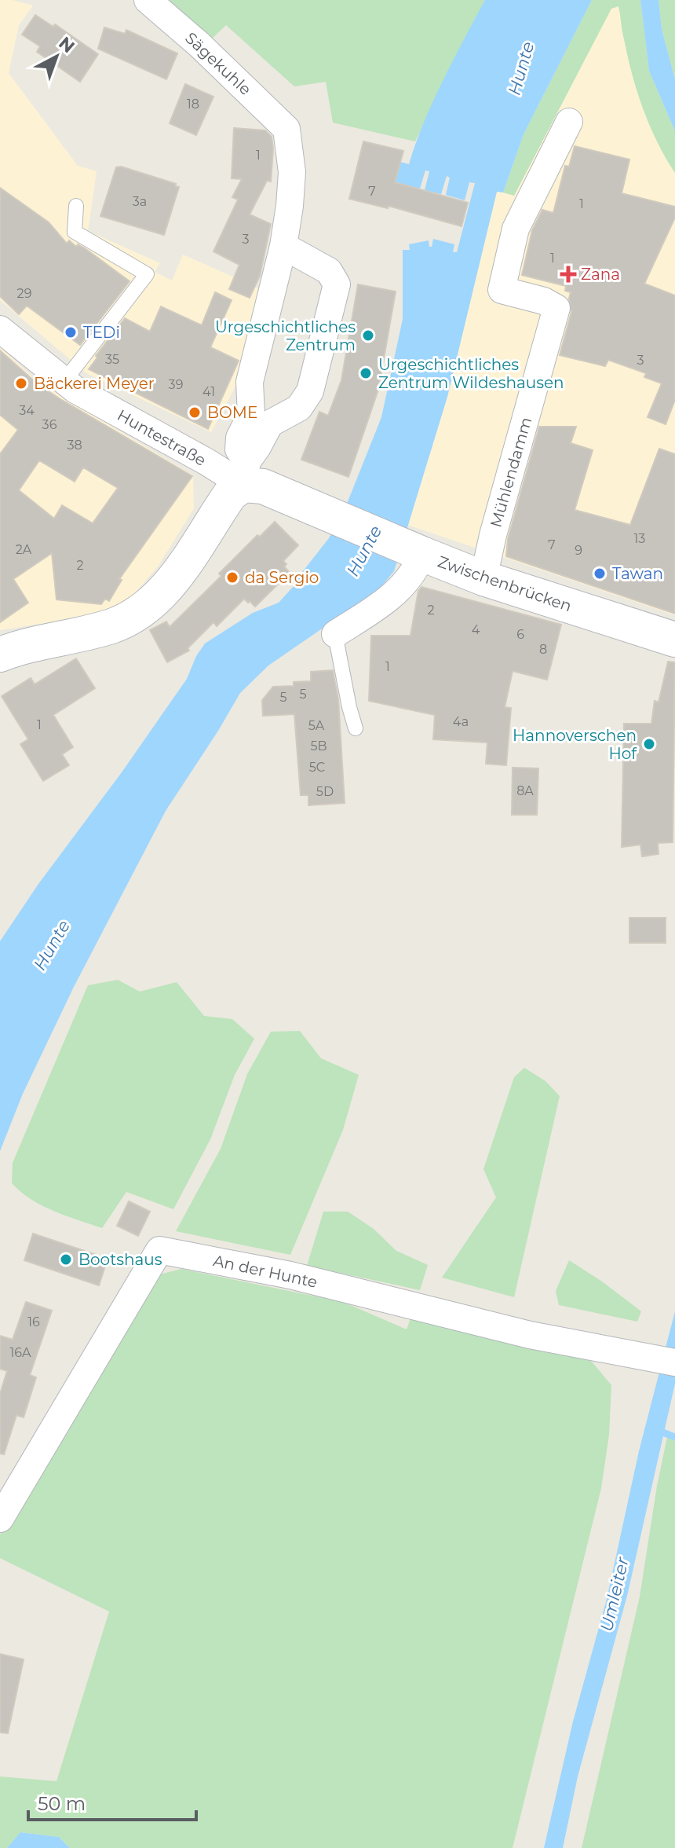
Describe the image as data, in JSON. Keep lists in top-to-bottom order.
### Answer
{
  "streets": {
    "street": [
      "Sägekuhle",
      "Huntestraße",
      "Mühlendamm",
      "Zwischenbrücken",
      "An der Hunte"
    ]
  },
  "crossings": [
    ["Huntestraße", "Zwischenbrücken"],
    ["Mühlendamm", "Zwischenbrücken"]
  ],
  "water": ["Hunte", "Umleiter"],
  "places": {
    "health": ["Zana"],
    "other": [
      "TEDi",
      "Urgeschichtliches Zentrum",
      "Urgeschichtliches Zentrum Wildeshausen",
      "Bäckerei Meyer",
      "BOME",
      "Tawan",
      "da Sergio",
      "Hannoverschen Hof",
      "Bootshaus"
    ]
  },
  "house_numbers": [
    "18",
    "1",
    "7",
    "3a",
    "1",
    "3",
    "1",
    "29",
    "35",
    "3",
    "39",
    "41",
    "34",
    "36",
    "38",
    "13",
    "7",
    "2A",
    "9",
    "2",
    "2",
    "4",
    "6",
    "8",
    "1",
    "5",
    "5",
    "4a",
    "1",
    "5A",
    "5B",
    "5C",
    "8A",
    "5D",
    "16",
    "16A"
  ],
  "scale_bar": "50 m",
  "north": "top right"
}
